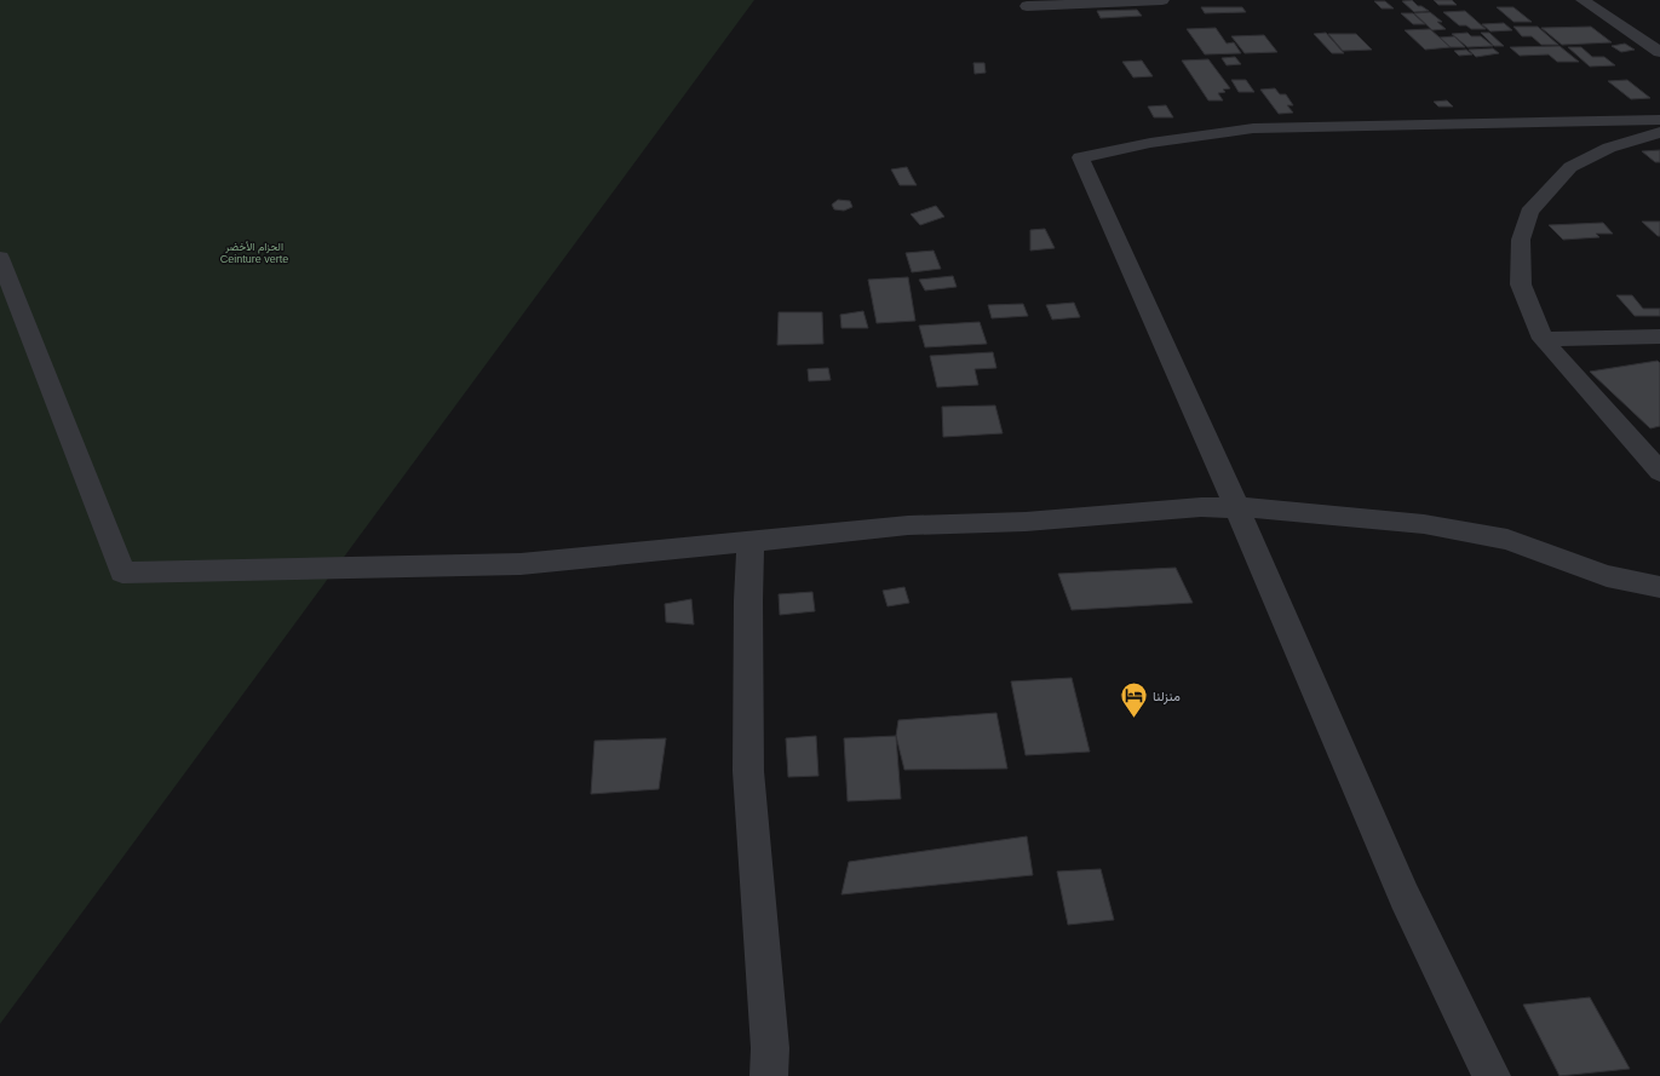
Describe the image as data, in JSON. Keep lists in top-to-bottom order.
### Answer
{
  "parks": ["الحزام الأخضر Ceinture verte"],
  "places": {
    "hotel": ["منزلنا"]
  }
}
